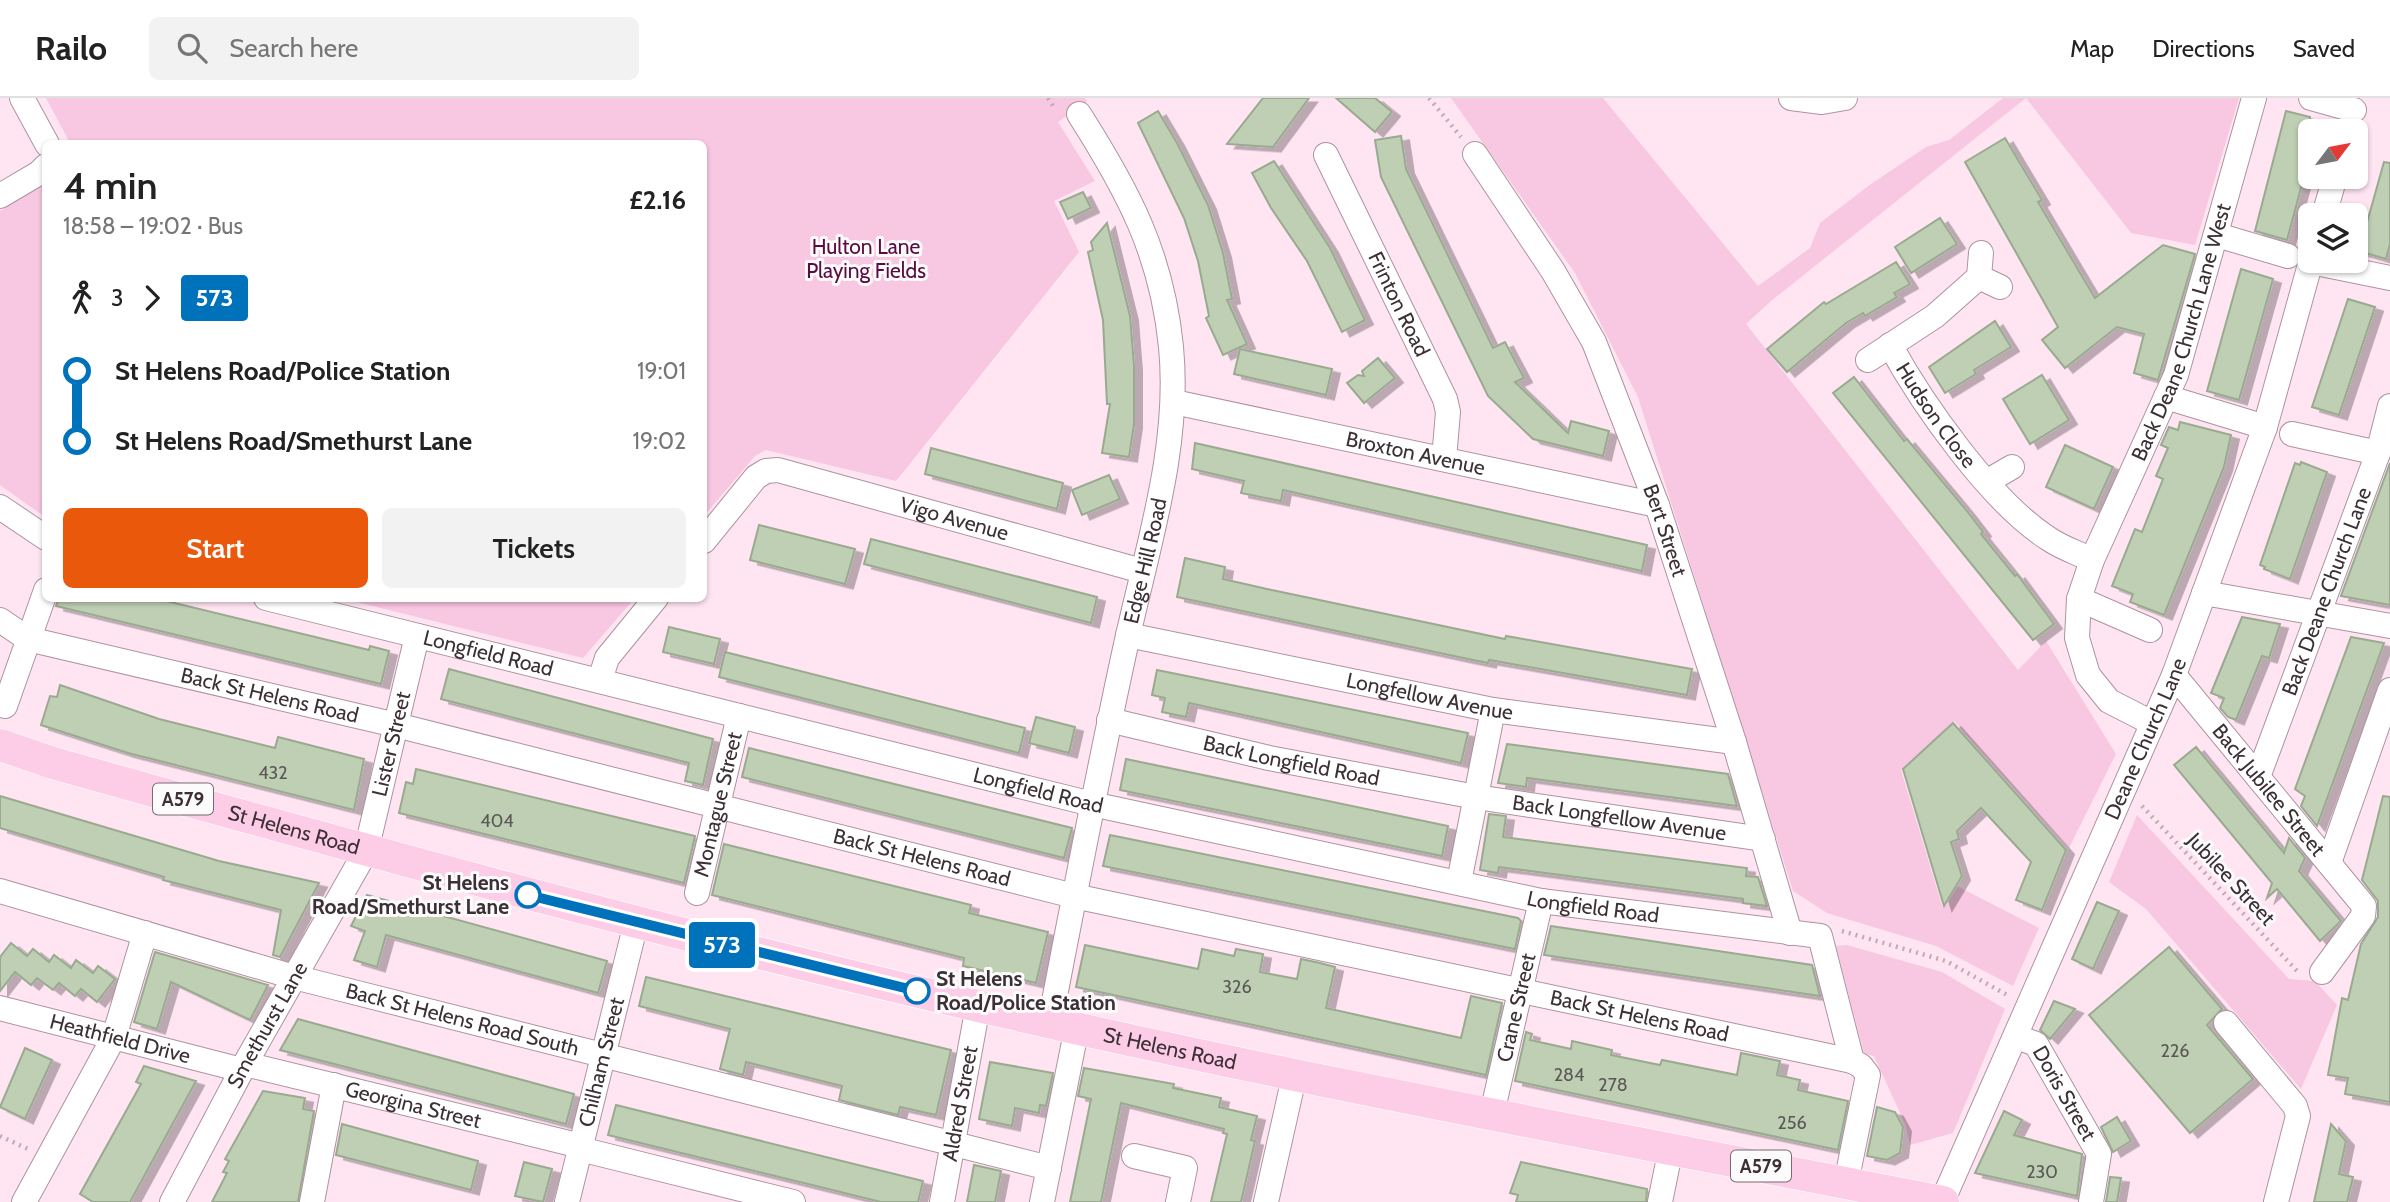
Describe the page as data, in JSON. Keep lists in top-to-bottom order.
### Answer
{
  "streets": {
    "main road": ["A579", "St Helens Road"],
    "street": [
      "Frinton Road",
      "Back Deane Church Lane West",
      "Hudson Close",
      "Broxton Avenue",
      "Vigo Avenue",
      "Bert Street",
      "Edge Hill Road",
      "Back Deane Church Lane",
      "Longfield Road",
      "Back St Helens Road",
      "Longfellow Avenue",
      "Deane Church Lane",
      "Lister Street",
      "Back Longfield Road",
      "Back Jubilee Street",
      "Montague Street",
      "Back Longfellow Avenue",
      "Crane Street",
      "Back St Helens Road South",
      "Smethurst Lane",
      "Heathfield Drive",
      "Chilham Street",
      "Doris Street",
      "Aldred Street",
      "Georgina Street"
    ],
    "path": ["Jubilee Street"]
  },
  "crossings": [
    ["Frinton Road", "Broxton Avenue"],
    ["Back Deane Church Lane West", "Hudson Close"],
    ["Broxton Avenue", "Bert Street"],
    ["Broxton Avenue", "Edge Hill Road"],
    ["Vigo Avenue", "Edge Hill Road"],
    ["Bert Street", "Longfield Road"],
    ["Bert Street", "Longfellow Avenue"],
    ["Bert Street", "Back Longfellow Avenue"],
    ["Edge Hill Road", "Longfield Road"],
    ["Edge Hill Road", "Back St Helens Road"],
    ["Edge Hill Road", "Longfellow Avenue"],
    ["Edge Hill Road", "Back Longfield Road"],
    ["Edge Hill Road", "St Helens Road"],
    ["Edge Hill Road", "Back St Helens Road South"],
    ["Back Deane Church Lane", "Back Jubilee Street"],
    ["Longfield Road", "Lister Street"],
    ["Longfield Road", "Montague Street"],
    ["Longfield Road", "Crane Street"],
    ["Back St Helens Road", "Lister Street"],
    ["Back St Helens Road", "Montague Street"],
    ["Back St Helens Road", "Crane Street"],
    ["Deane Church Lane", "Back Jubilee Street"],
    ["Deane Church Lane", "St Helens Road"],
    ["Deane Church Lane", "Jubilee Street"],
    ["Deane Church Lane", "Doris Street"],
    ["Lister Street", "St Helens Road"],
    ["Lister Street", "Smethurst Lane"],
    ["Back Longfield Road", "Back Longfellow Avenue"],
    ["Back Jubilee Street", "Jubilee Street"],
    ["St Helens Road", "Crane Street"],
    ["St Helens Road", "Smethurst Lane"],
    ["St Helens Road", "Chilham Street"],
    ["St Helens Road", "Aldred Street"],
    ["Back St Helens Road South", "Smethurst Lane"],
    ["Back St Helens Road South", "Chilham Street"],
    ["Back St Helens Road South", "Aldred Street"],
    ["Smethurst Lane", "Heathfield Drive"],
    ["Smethurst Lane", "Georgina Street"],
    ["Heathfield Drive", "Georgina Street"],
    ["Chilham Street", "Georgina Street"]
  ],
  "parks": ["Hulton Lane Playing Fields"],
  "places": ["St Helens Road/Smethurst Lane", "St Helens Road/Police Station"],
  "lines": ["bus line 573"],
  "house_numbers": [
    "432",
    "404",
    "326",
    "226",
    "284",
    "278",
    "256",
    "230"
  ],
  "north": "top right",
  "page": {
    "header": "Railo",
    "search": "Search here",
    "nav": ["Map", "Directions", "Saved"],
    "on_map": "573",
    "heading": ["4 min", "18:58 – 19:02 · Bus", "£2.16"],
    "legs": ["3", "573"],
    "list": [
      {
        "name": "St Helens Road/Police Station",
        "value": "19:01"
      },
      {
        "name": "St Helens Road/Smethurst Lane",
        "value": "19:02"
      }
    ],
    "buttons": ["Start", "Tickets"]
  }
}
